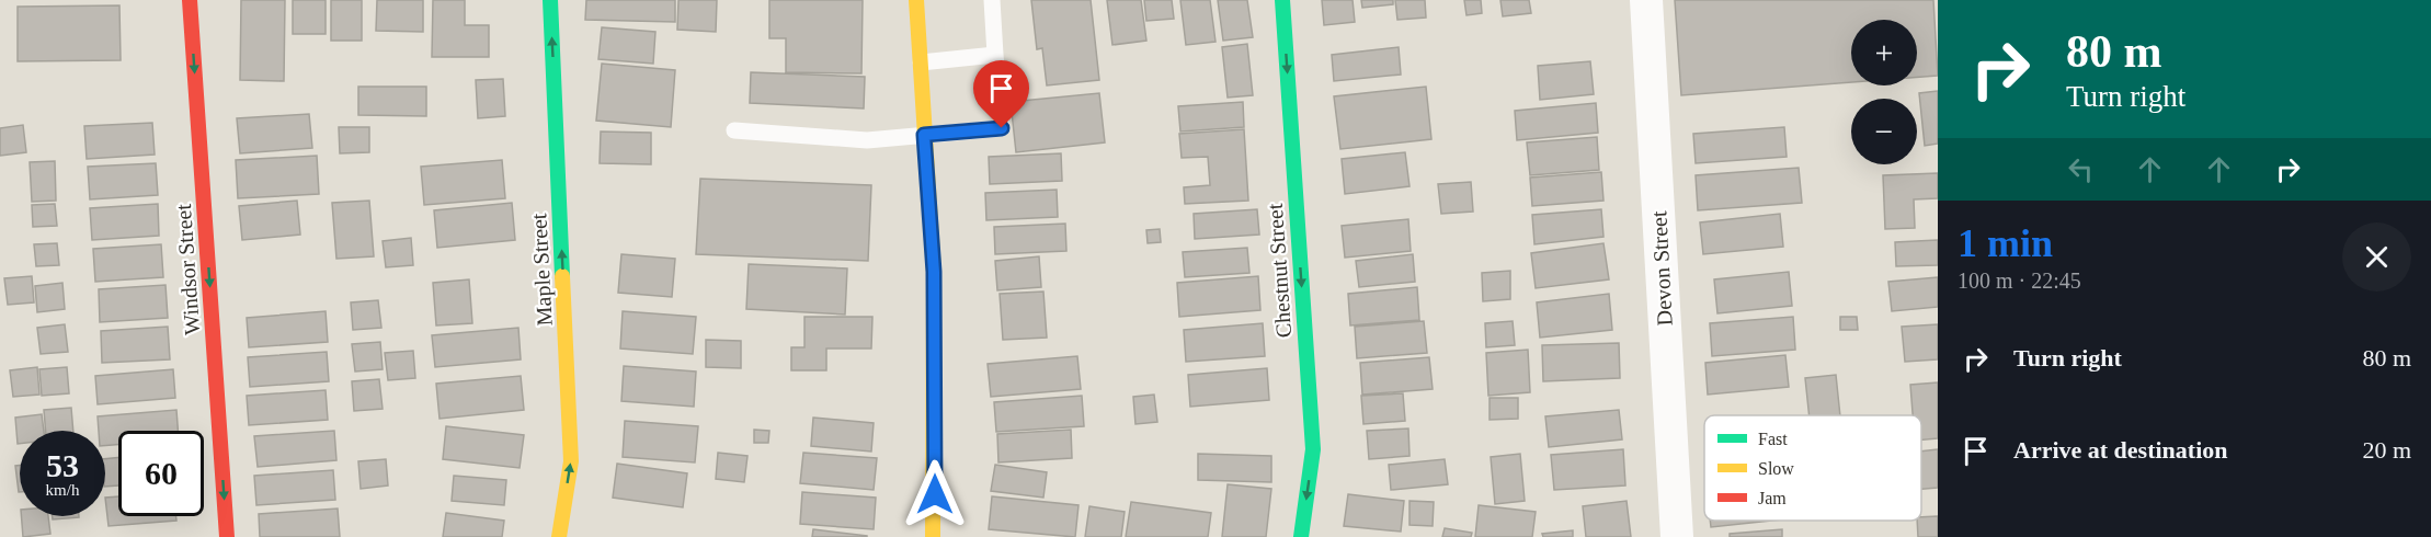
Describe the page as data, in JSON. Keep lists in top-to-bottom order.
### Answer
{
  "streets": {
    "street": [
      "Devon Street",
      "Windsor Street",
      "Maple Street",
      "Chestnut Street"
    ]
  },
  "one_way": ["Windsor Street", "Maple Street", "Chestnut Street"],
  "legend": ["Fast", "Slow", "Jam"],
  "page": {
    "turn": ["80 m", "Turn right"],
    "map_buttons": ["+", "−"],
    "heading": ["1 min", "100 m · 22:45"],
    "list": [
      {
        "name": "Turn right",
        "value": "80 m"
      },
      {
        "name": "Arrive at destination",
        "value": "20 m"
      }
    ],
    "speed": "53 km/h",
    "limit": "60"
  }
}
